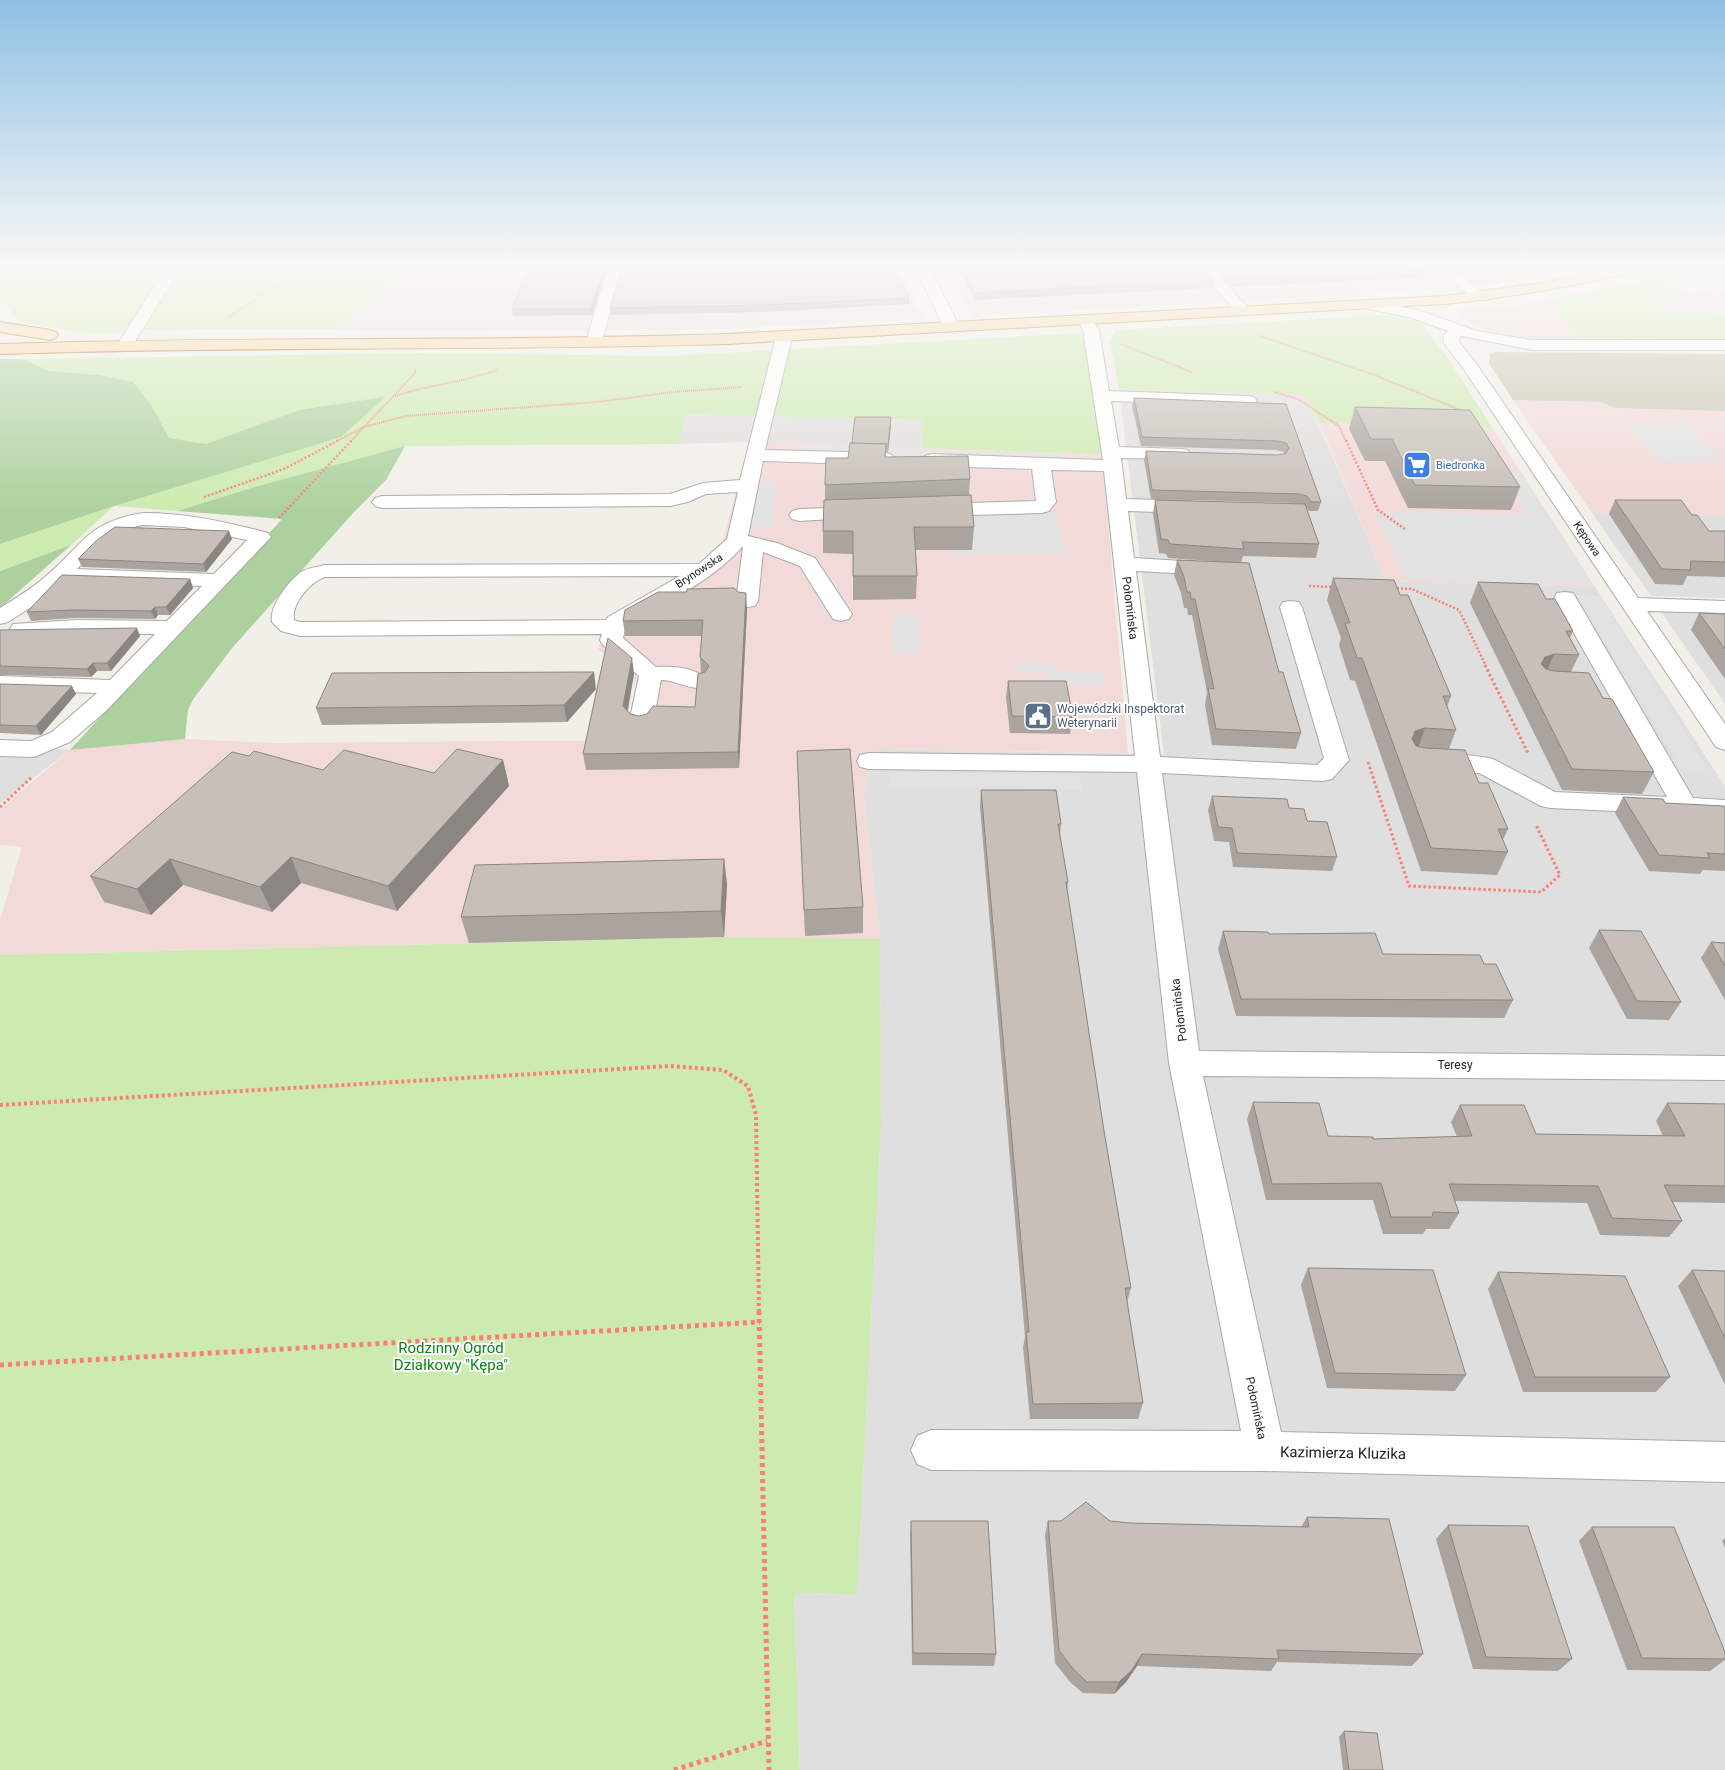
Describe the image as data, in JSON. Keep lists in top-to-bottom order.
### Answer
{
  "streets": {
    "street": [
      "Kępowa",
      "Brynowska",
      "Połomińska",
      "Teresy",
      "Kazimierza Kluzika"
    ]
  },
  "crossings": [
    ["Połomińska", "Teresy"],
    ["Połomińska", "Kazimierza Kluzika"]
  ],
  "parks": ["Rodzinny Ogród Działkowy \"Kępa\""],
  "places": {
    "supermarket": ["Biedronka"],
    "public building": ["Wojewódzki Inspektorat Weterynarii"]
  }
}
